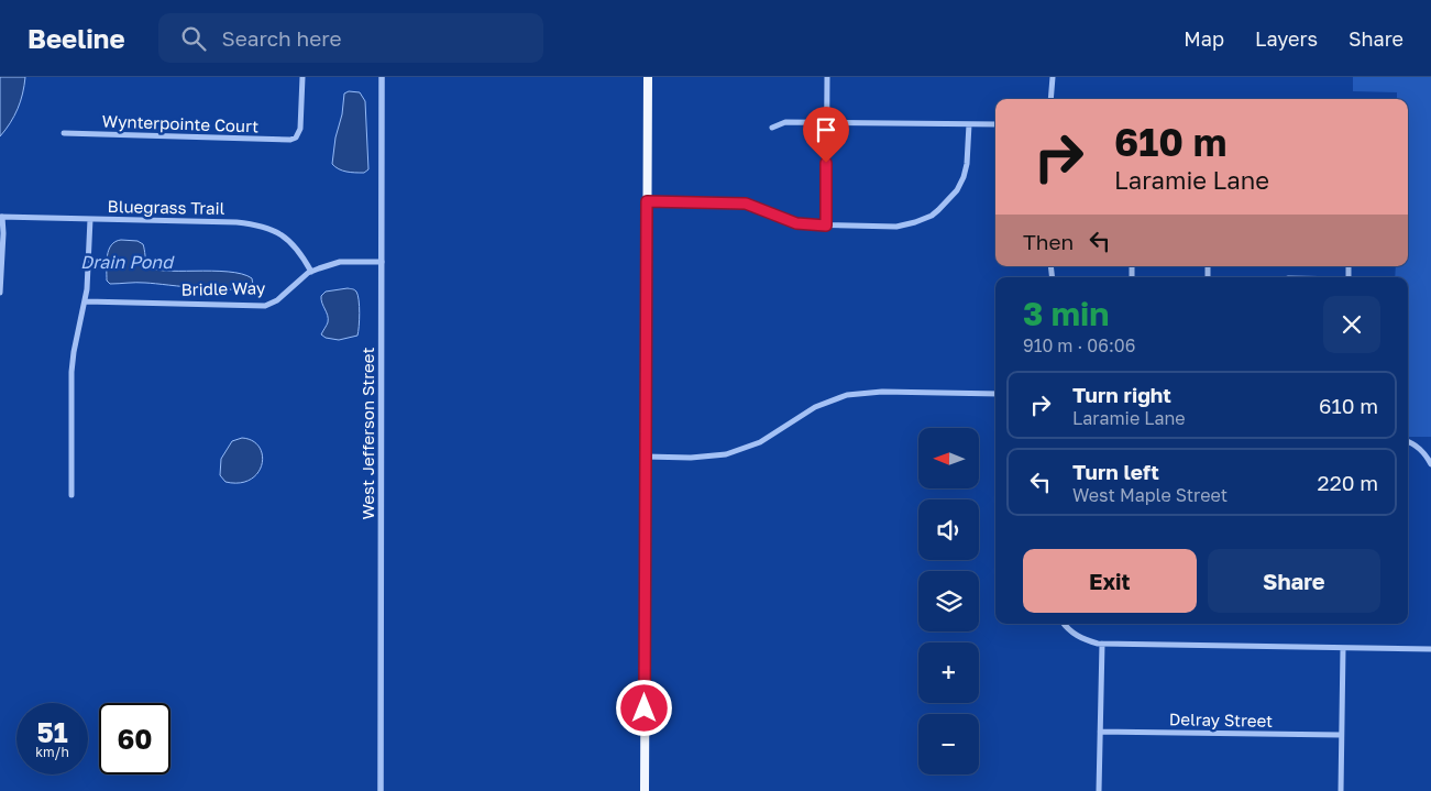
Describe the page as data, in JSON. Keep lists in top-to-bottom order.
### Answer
{
  "streets": {
    "street": [
      "Wynterpointe Court",
      "Bluegrass Trail",
      "Bridle Way",
      "West Jefferson Street",
      "Delray Street"
    ]
  },
  "crossings": [
    ["Bluegrass Trail", "Bridle Way"],
    ["Bridle Way", "West Jefferson Street"]
  ],
  "water": ["Drain Pond"],
  "north": "left",
  "page": {
    "header": "Beeline",
    "search": "Search here",
    "nav": ["Map", "Layers", "Share"],
    "turn": ["610 m", "Laramie Lane"],
    "then": "Then",
    "heading": ["3 min", "910 m · 06:06"],
    "list": [
      {
        "name": "Turn right",
        "note": "Laramie Lane",
        "value": "610 m"
      },
      {
        "name": "Turn left",
        "note": "West Maple Street",
        "value": "220 m"
      }
    ],
    "map_buttons": ["+", "−"],
    "buttons": ["Exit", "Share"],
    "speed": "51 km/h",
    "limit": "60"
  }
}
